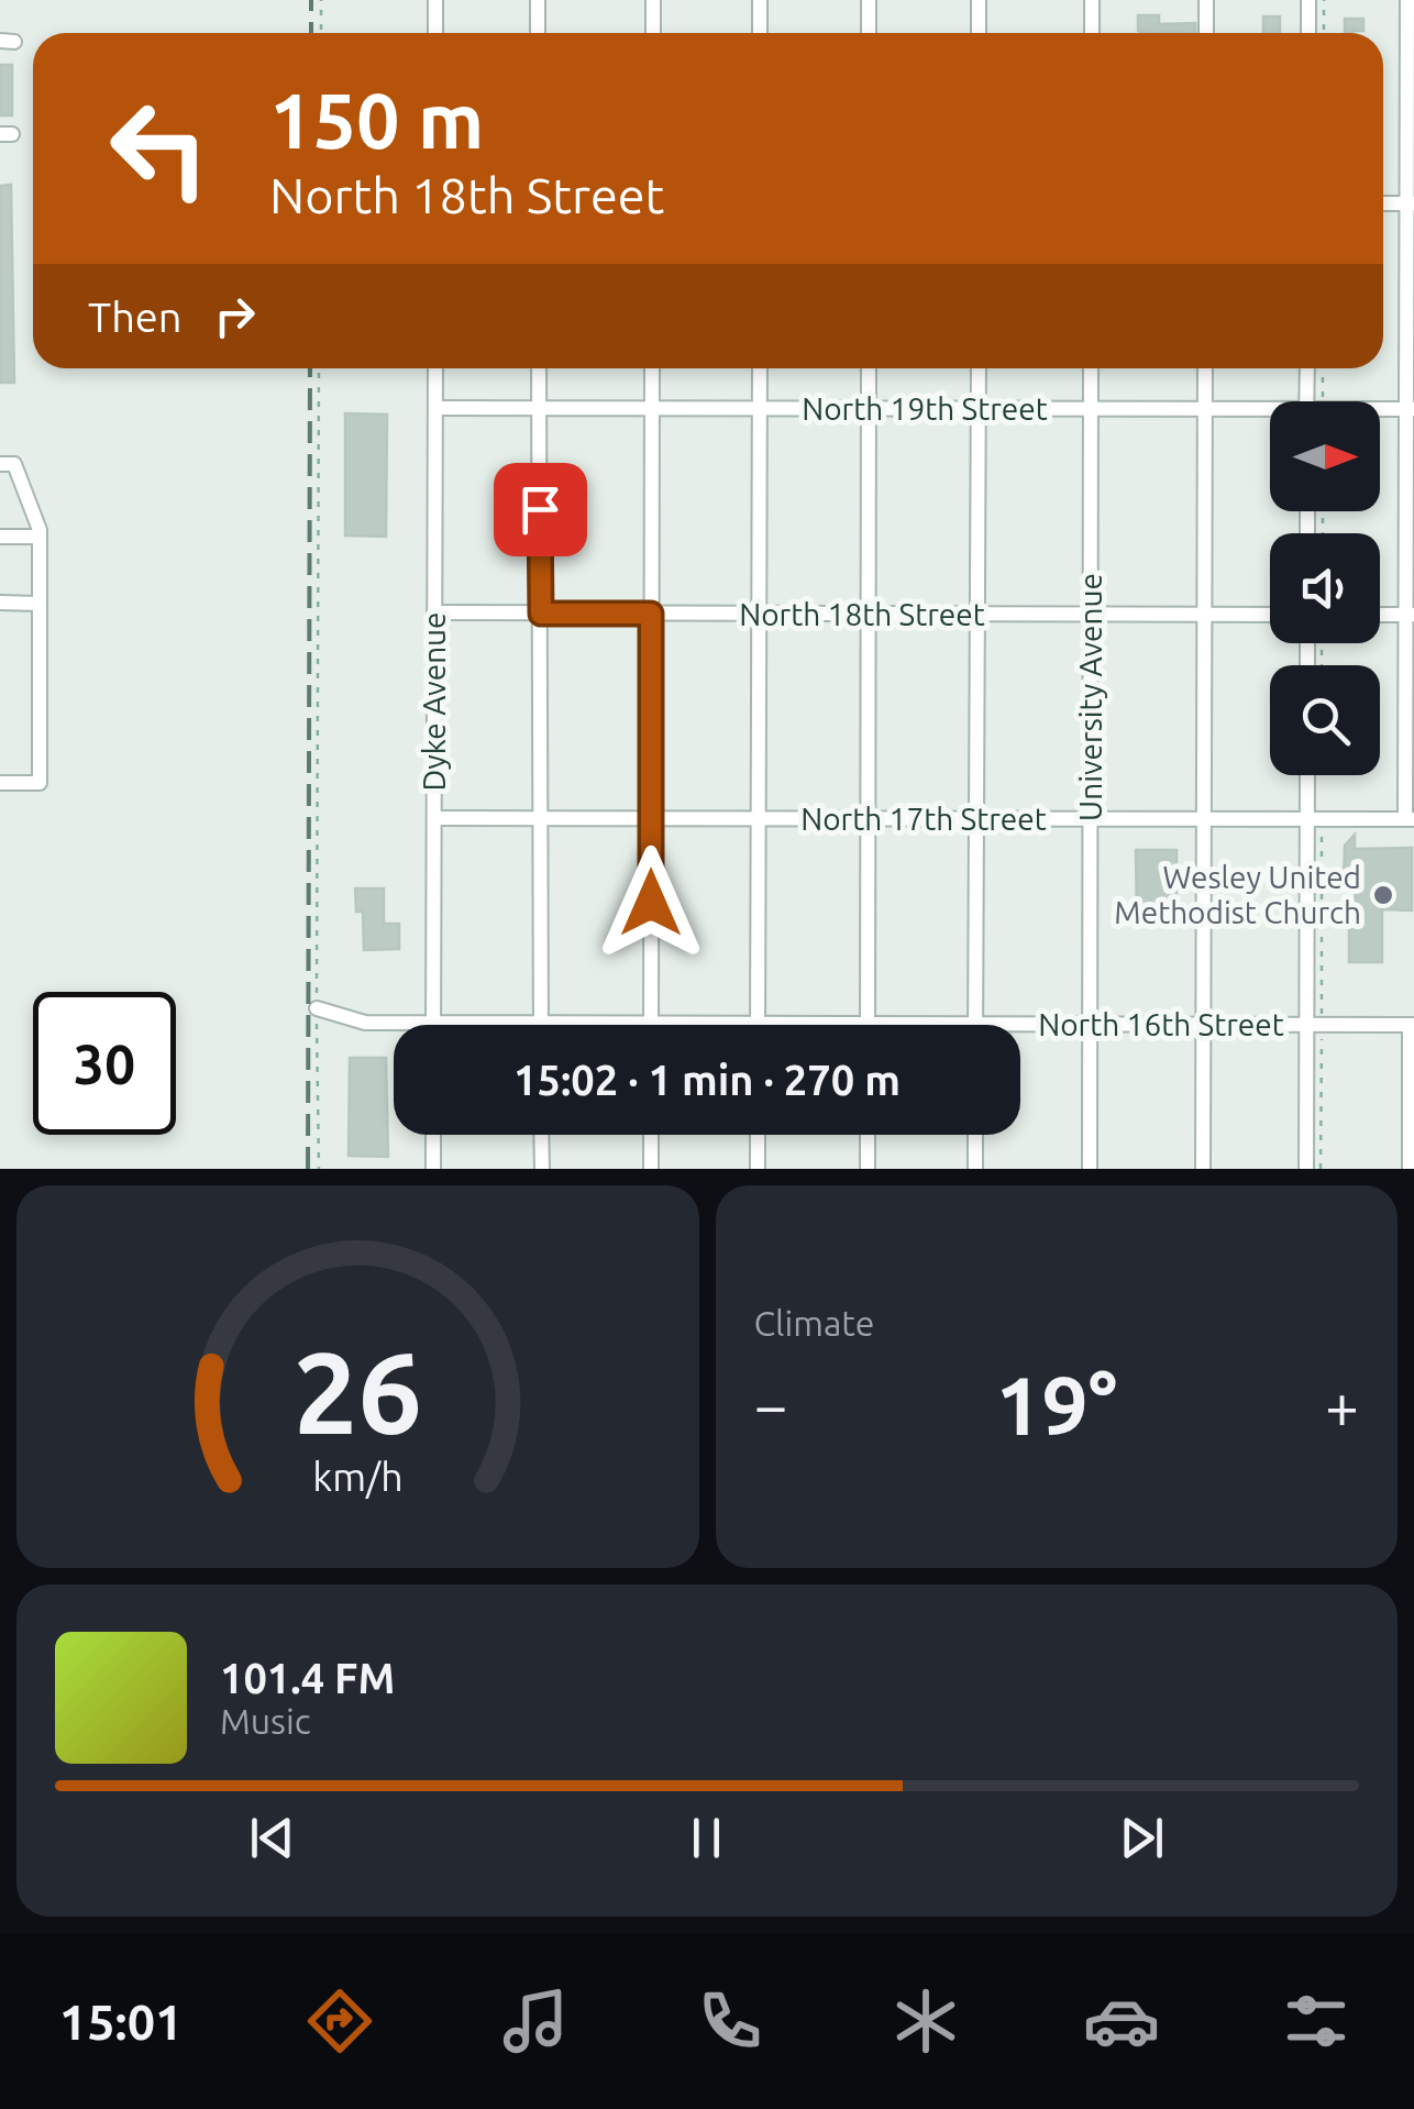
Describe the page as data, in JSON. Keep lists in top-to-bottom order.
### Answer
{
  "streets": {
    "street": [
      "North 19th Street",
      "North 18th Street",
      "University Avenue",
      "Dyke Avenue",
      "North 17th Street",
      "North 16th Street"
    ]
  },
  "crossings": [
    ["North 19th Street", "University Avenue"],
    ["North 19th Street", "Dyke Avenue"],
    ["North 18th Street", "University Avenue"],
    ["North 18th Street", "Dyke Avenue"],
    ["University Avenue", "North 17th Street"],
    ["University Avenue", "North 16th Street"],
    ["Dyke Avenue", "North 17th Street"],
    ["Dyke Avenue", "North 16th Street"]
  ],
  "places": ["Wesley United Methodist Church"],
  "north": "right",
  "page": {
    "turn": ["150 m", "North 18th Street"],
    "then": "Then",
    "limit": "30",
    "trip": "15:02 · 1 min · 270 m",
    "tile": "Climate",
    "heat": ["−", "19°", "+"],
    "song": ["101.4 FM", "Music"],
    "tabs": "15:01",
    "gauge": ["26", "km/h"]
  }
}
